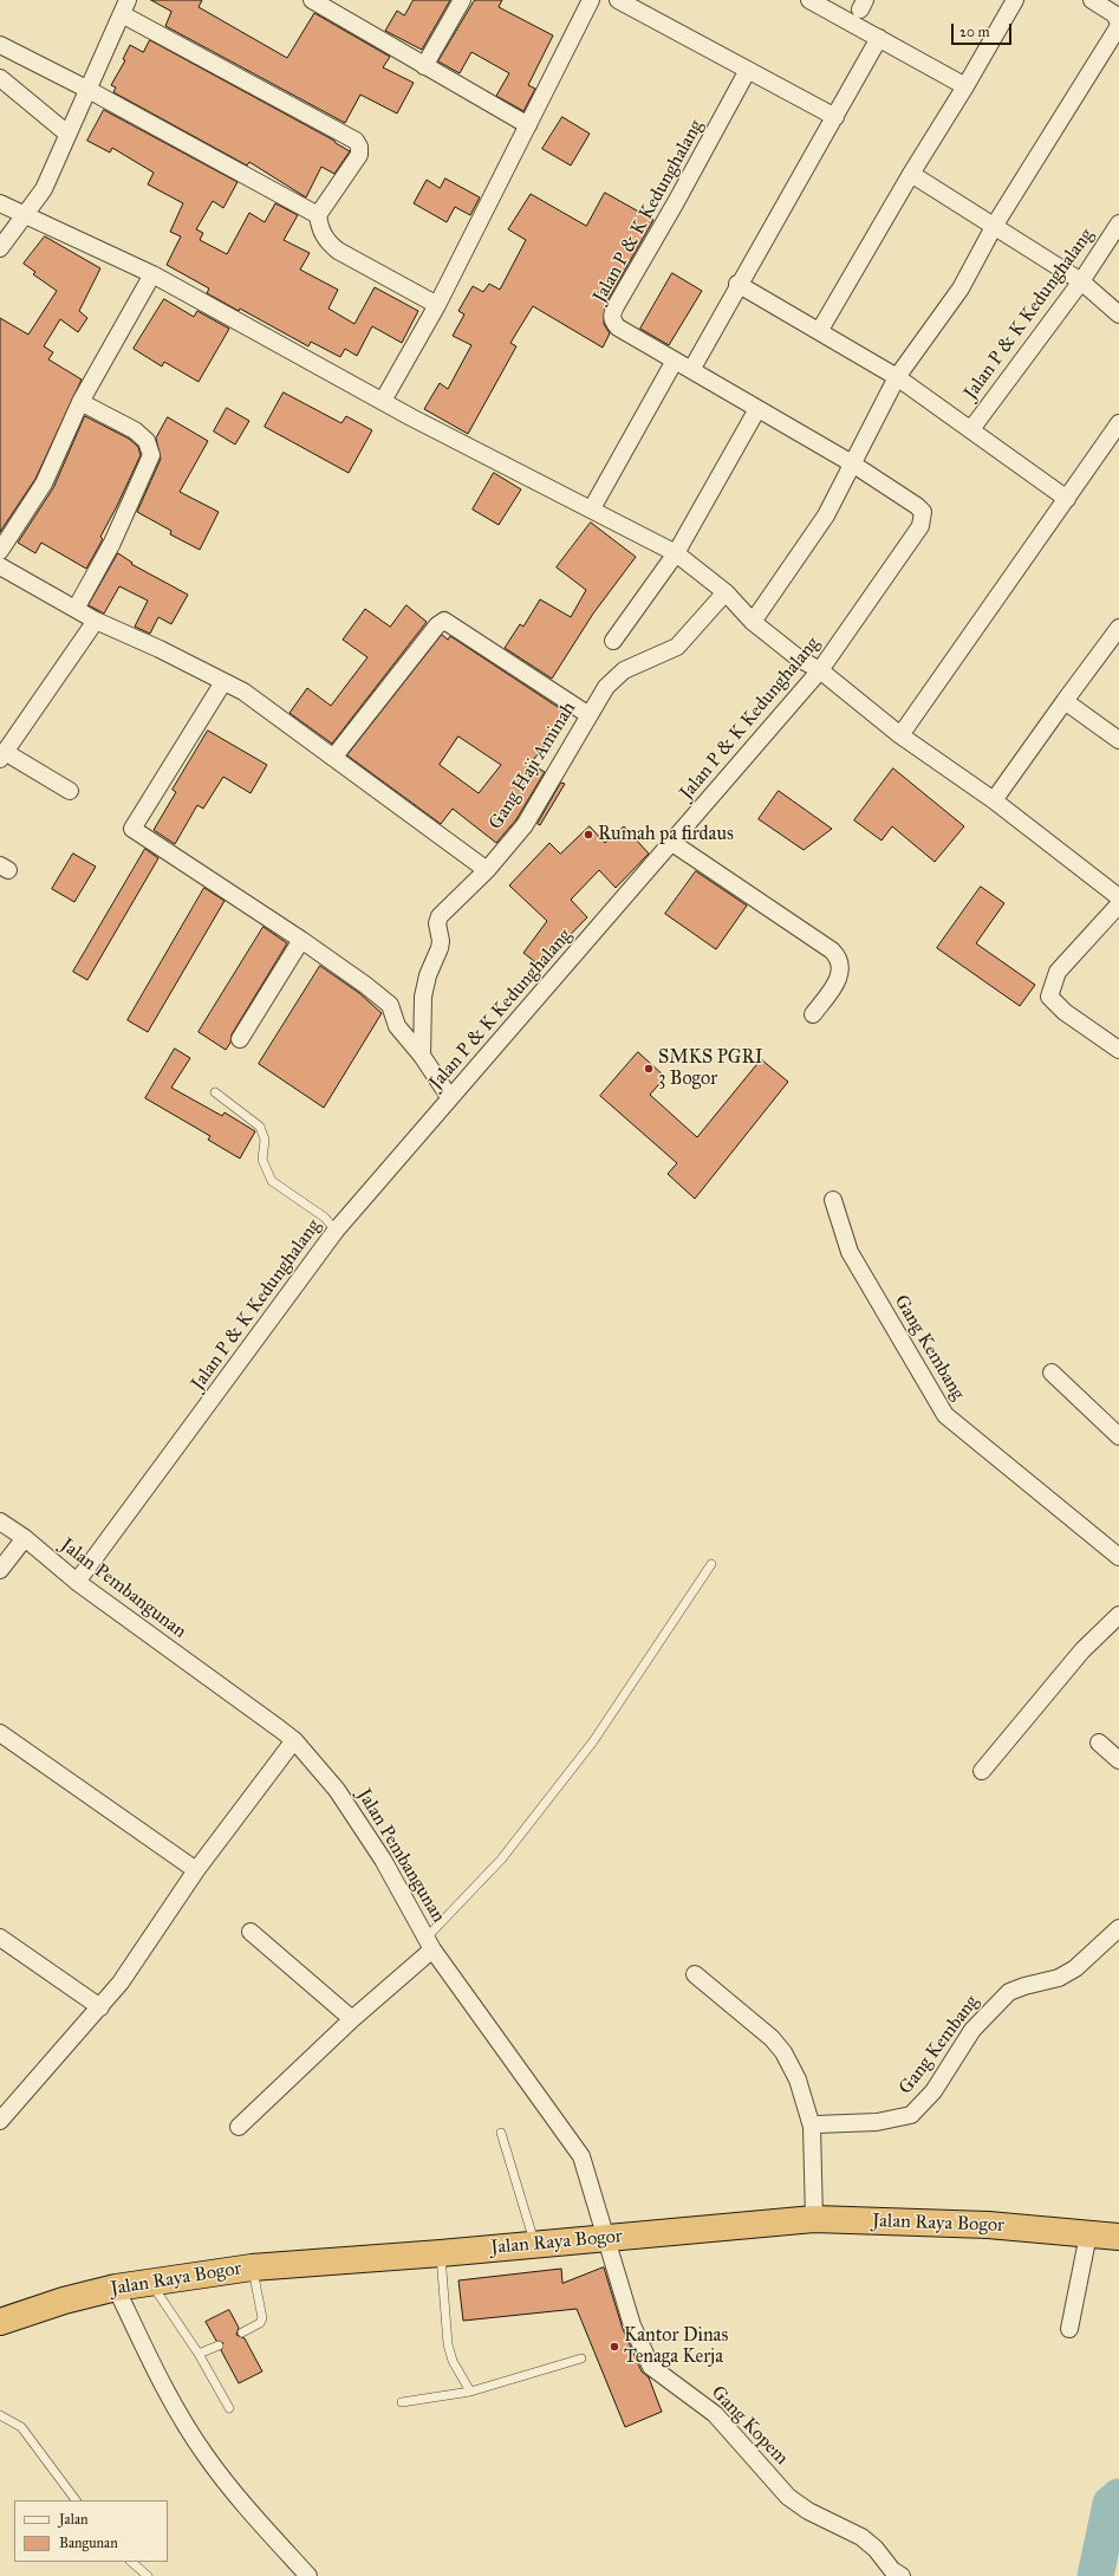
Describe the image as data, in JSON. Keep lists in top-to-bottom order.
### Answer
{
  "streets": {
    "highway": ["Jalan Raya Bogor"],
    "street": [
      "Jalan P & K Kedunghalang",
      "Gang Haji Aminah",
      "Gang Kembang",
      "Jalan Pembangunan",
      "Gang Kopem"
    ]
  },
  "crossings": [
    ["Jalan P & K Kedunghalang", "Jalan Pembangunan"],
    ["Jalan Pembangunan", "Jalan Raya Bogor"],
    ["Jalan Pembangunan", "Gang Kopem"],
    ["Jalan Raya Bogor", "Gang Kopem"]
  ],
  "places": ["Rumah pa firdaus", "SMKS PGRI 3 Bogor", "Kantor Dinas Tenaga Kerja"],
  "legend": ["Jalan", "Bangunan"],
  "scale_bar": "20 m"
}
